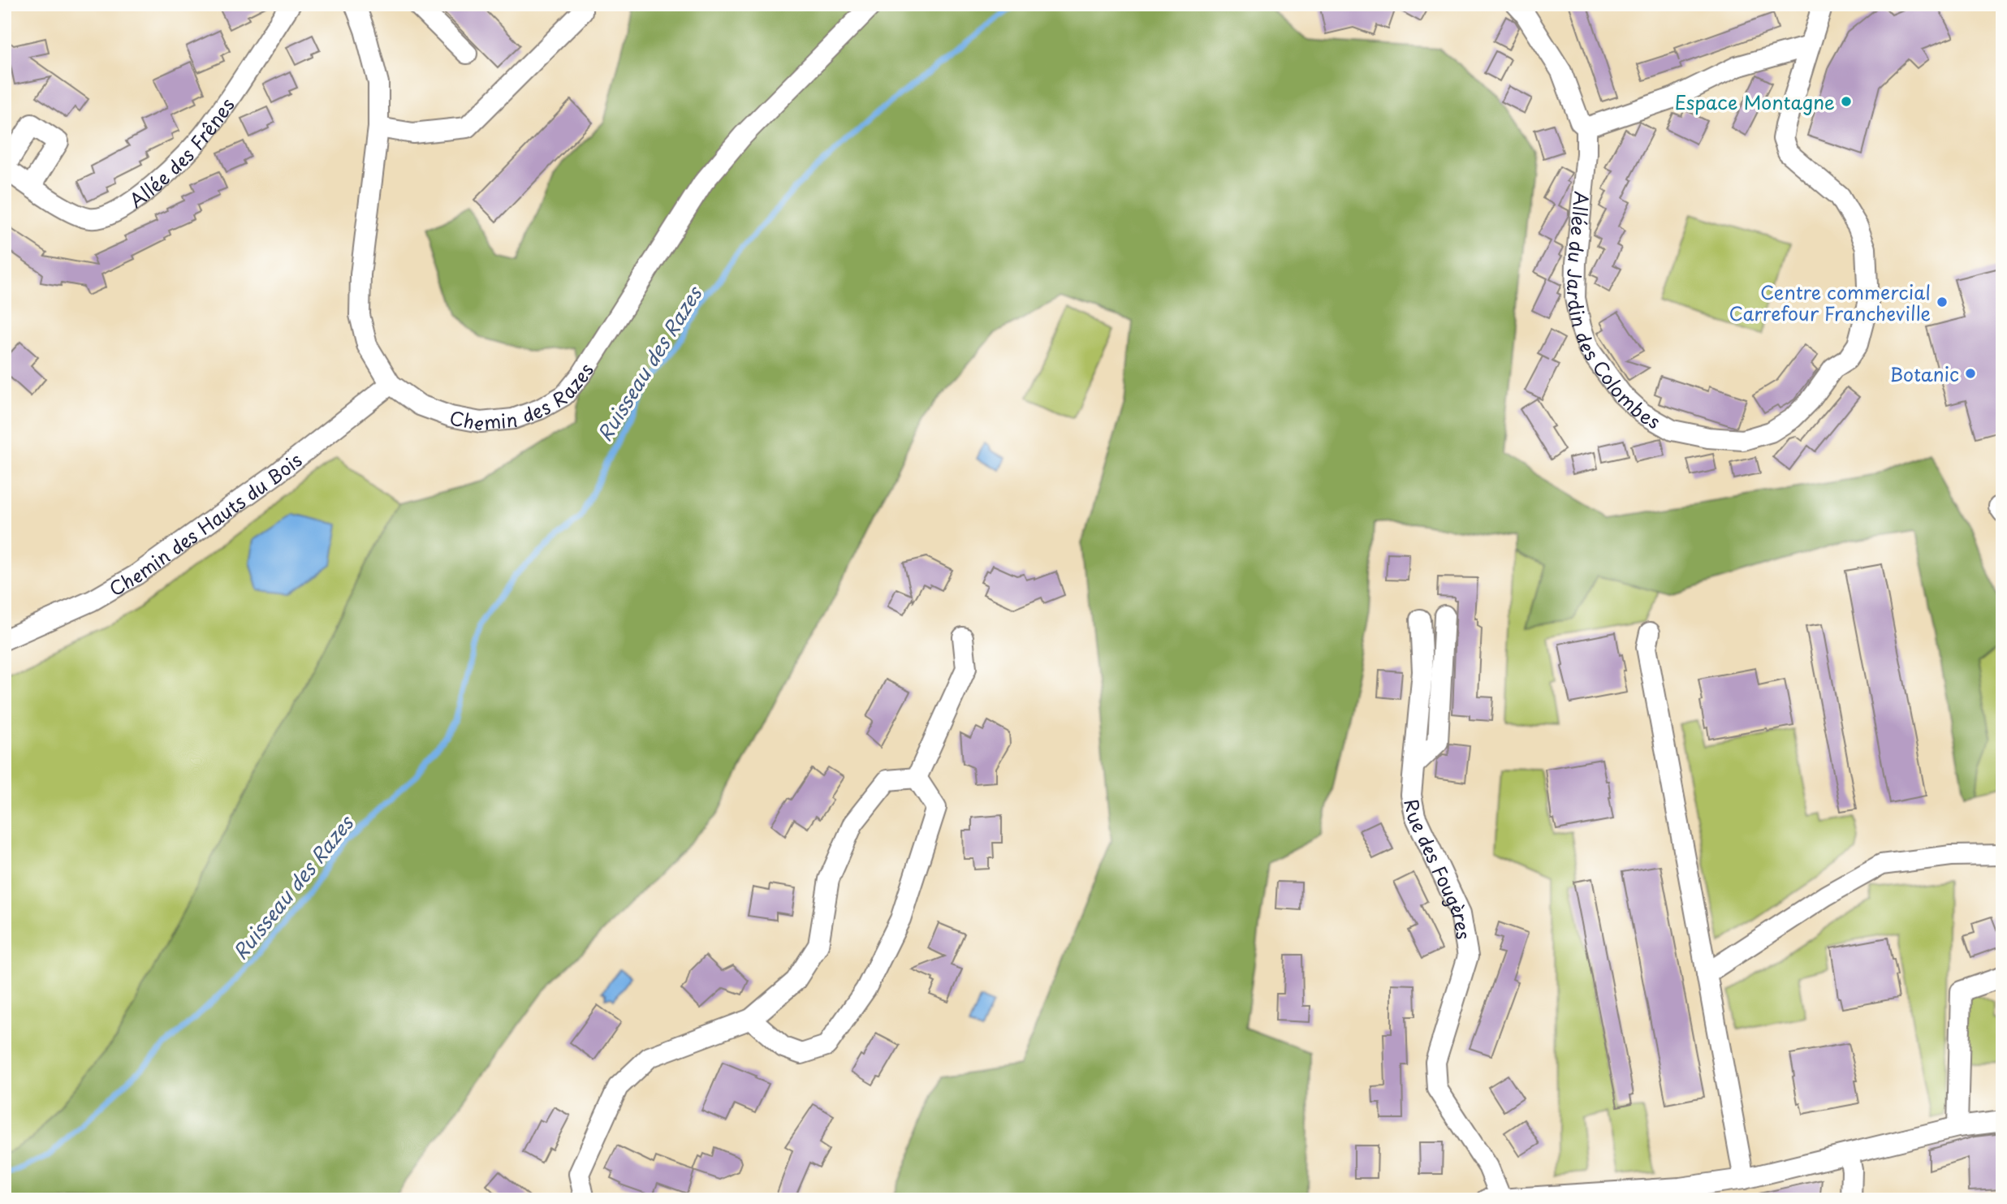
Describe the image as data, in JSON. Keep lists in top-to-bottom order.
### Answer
{
  "streets": {
    "street": [
      "Allée des Frênes",
      "Allée du Jardin des Colombes",
      "Chemin des Razes",
      "Chemin des Hauts du Bois",
      "Rue des Fougères"
    ]
  },
  "crossings": [
    ["Chemin des Razes", "Chemin des Hauts du Bois"]
  ],
  "water": ["Ruisseau des Razes"],
  "places": ["Espace Montagne", "Centre commercial Carrefour Francheville", "Botanic"]
}
